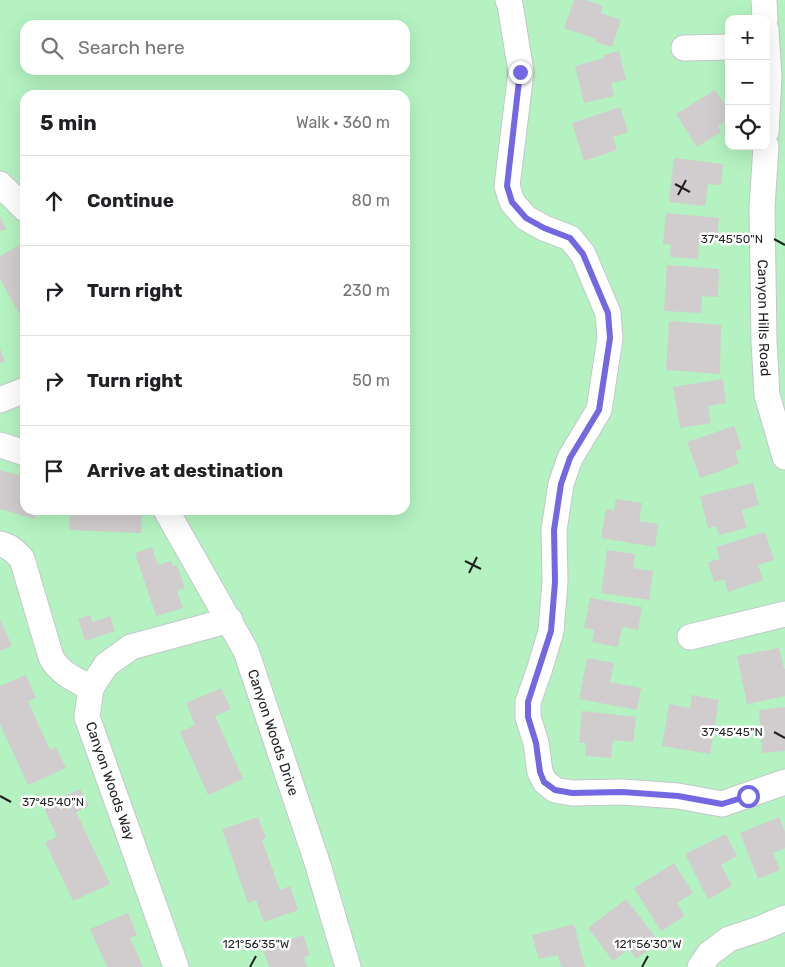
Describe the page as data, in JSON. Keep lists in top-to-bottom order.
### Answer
{
  "streets": {
    "street": ["Canyon Hills Road", "Canyon Woods Drive", "Canyon Woods Way"]
  },
  "crossings": [
    ["Canyon Woods Drive", "Canyon Woods Way"]
  ],
  "page": {
    "map_buttons": ["+", "−"],
    "search": "Search here",
    "heading": ["5 min", "Walk · 360 m"],
    "list": [
      ["Continue", "80 m"],
      ["Turn right", "230 m"],
      ["Turn right", "50 m"],
      "Arrive at destination"
    ]
  },
  "coordinates": [
    "37°45'50\"N",
    "37°45'45\"N",
    "37°45'40\"N",
    "121°56'35\"W",
    "121°56'30\"W"
  ]
}
